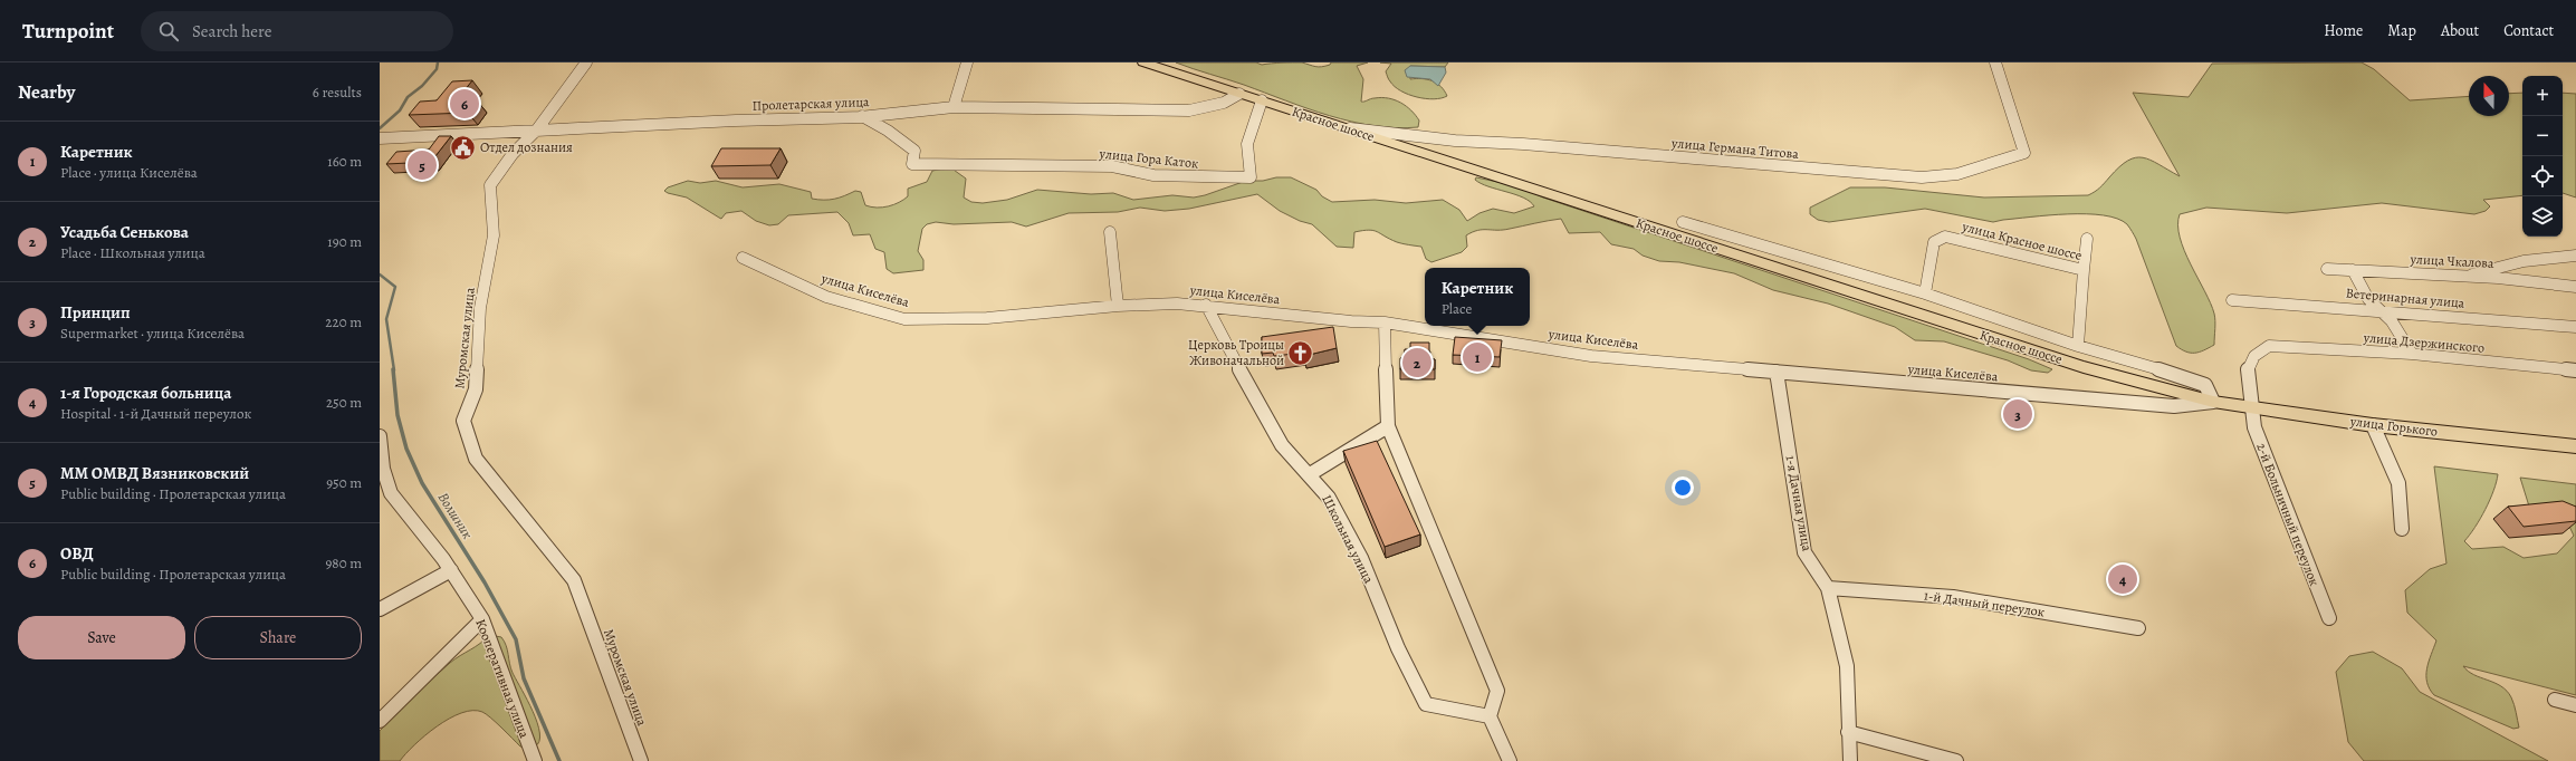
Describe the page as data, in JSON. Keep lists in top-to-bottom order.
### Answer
{
  "streets": {
    "main road": ["Красное шоссе", "улица Горького"],
    "street": [
      "Пролетарская улица",
      "улица Германа Титова",
      "улица Гора Каток",
      "улица Красное шоссе",
      "улица Чкалова",
      "улица Киселёва",
      "Ветеринарная улица",
      "Муромская улица",
      "улица Дзержинского",
      "1-я Дачная улица",
      "2-й Больничный переулок",
      "Школьная улица",
      "1-й Дачный переулок",
      "Кооперативная улица"
    ]
  },
  "crossings": [
    ["Пролетарская улица", "Красное шоссе"],
    ["Пролетарская улица", "улица Гора Каток"],
    ["Пролетарская улица", "Муромская улица"],
    ["Красное шоссе", "улица Германа Титова"],
    ["Красное шоссе", "улица Гора Каток"],
    ["Красное шоссе", "улица Киселёва"],
    ["Красное шоссе", "улица Горького"],
    ["улица Киселёва", "улица Горького"],
    ["улица Киселёва", "1-я Дачная улица"],
    ["улица Киселёва", "Школьная улица"],
    ["улица Дзержинского", "2-й Больничный переулок"],
    ["улица Горького", "2-й Больничный переулок"],
    ["1-я Дачная улица", "1-й Дачный переулок"]
  ],
  "water": ["Волшник"],
  "places": {
    "public building": ["Отдел дознания"],
    "church": ["Церковь Троицы Живоначальной"]
  },
  "north": "top",
  "page": {
    "header": "Turnpoint",
    "search": "Search here",
    "nav": [
      "Home",
      "Map",
      "About",
      "Contact"
    ],
    "heading": ["Nearby", "6 results"],
    "map_buttons": ["+", "−"],
    "pins": [
      "6",
      "5",
      "1",
      "2",
      "3",
      "4"
    ],
    "list": [
      {
        "mark": "1",
        "name": "Каретник",
        "note": "Place · улица Киселёва",
        "value": "160 m"
      },
      {
        "mark": "2",
        "name": "Усадьба Сенькова",
        "note": "Place · Школьная улица",
        "value": "190 m"
      },
      {
        "mark": "3",
        "name": "Принцип",
        "note": "Supermarket · улица Киселёва",
        "value": "220 m"
      },
      {
        "mark": "4",
        "name": "1-я Городская больница",
        "note": "Hospital · 1-й Дачный переулок",
        "value": "250 m"
      },
      {
        "mark": "5",
        "name": "ММ ОМВД Вязниковский",
        "note": "Public building · Пролетарская улица",
        "value": "950 m"
      },
      {
        "mark": "6",
        "name": "ОВД",
        "note": "Public building · Пролетарская улица",
        "value": "980 m"
      }
    ],
    "popup": ["Каретник", "Place"],
    "buttons": ["Save", "Share"]
  }
}
